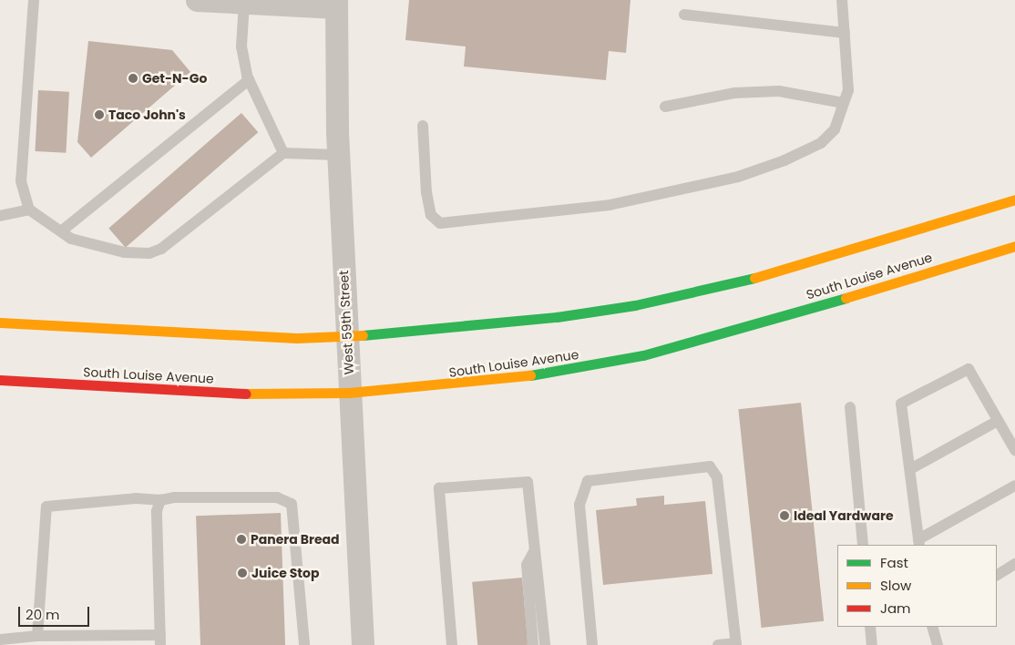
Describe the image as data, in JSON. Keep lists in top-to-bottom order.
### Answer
{
  "streets": {
    "main road": ["South Louise Avenue"],
    "street": ["West 59th Street"]
  },
  "crossings": [
    ["South Louise Avenue", "West 59th Street"]
  ],
  "places": [
    "Get-N-Go",
    "Taco John's",
    "Ideal Yardware",
    "Panera Bread",
    "Juice Stop"
  ],
  "legend": ["Fast", "Slow", "Jam"],
  "scale_bar": "20 m"
}
